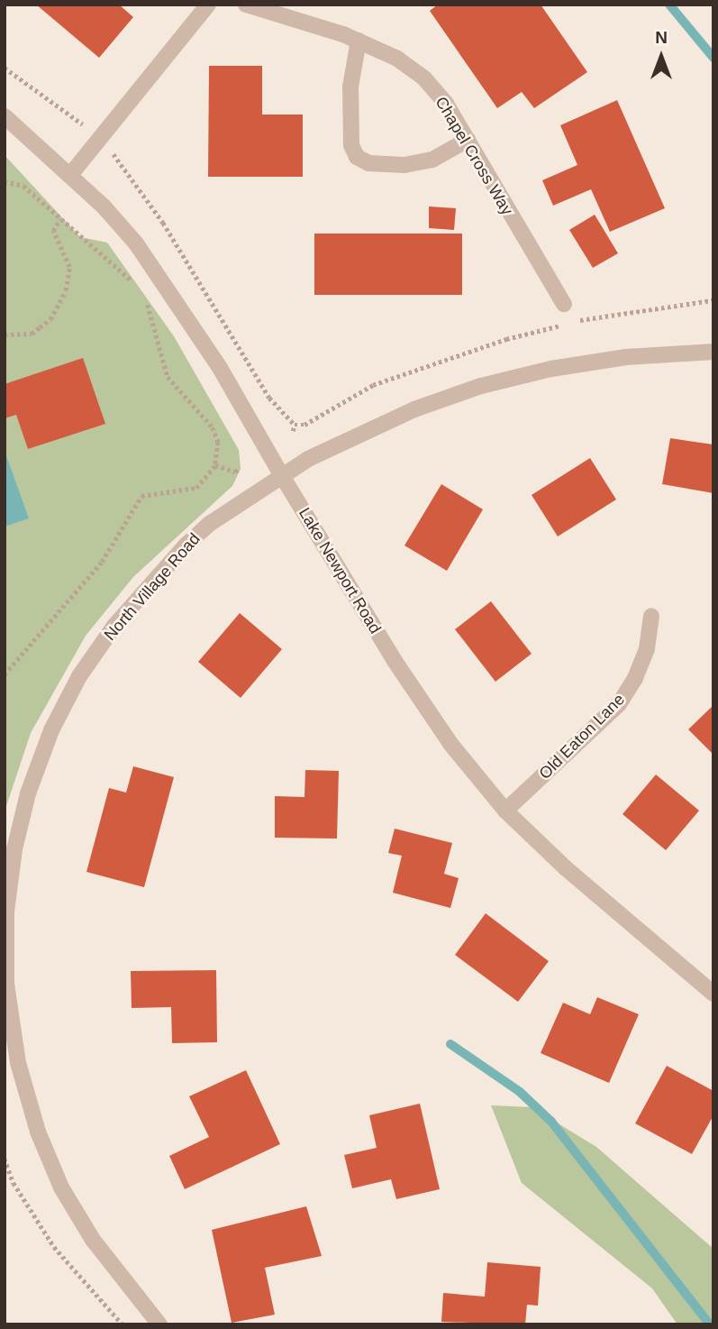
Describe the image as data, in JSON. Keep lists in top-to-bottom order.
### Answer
{
  "streets": {
    "street": [
      "Chapel Cross Way",
      "Lake Newport Road",
      "North Village Road",
      "Old Eaton Lane"
    ]
  },
  "crossings": [
    ["Lake Newport Road", "North Village Road"],
    ["Lake Newport Road", "Old Eaton Lane"]
  ],
  "north": "top"
}
